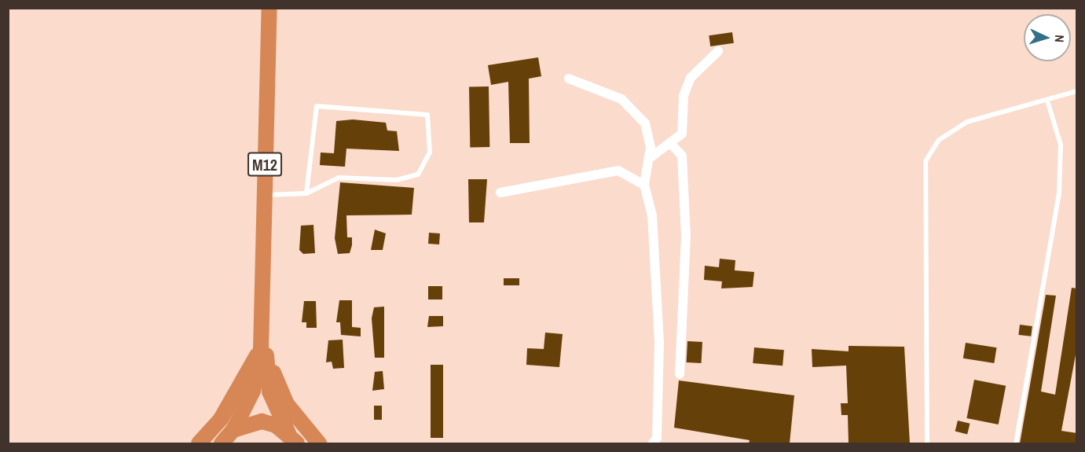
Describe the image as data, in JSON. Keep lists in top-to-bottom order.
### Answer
{
  "streets": {
    "highway": ["M12"]
  },
  "north": "right"
}
